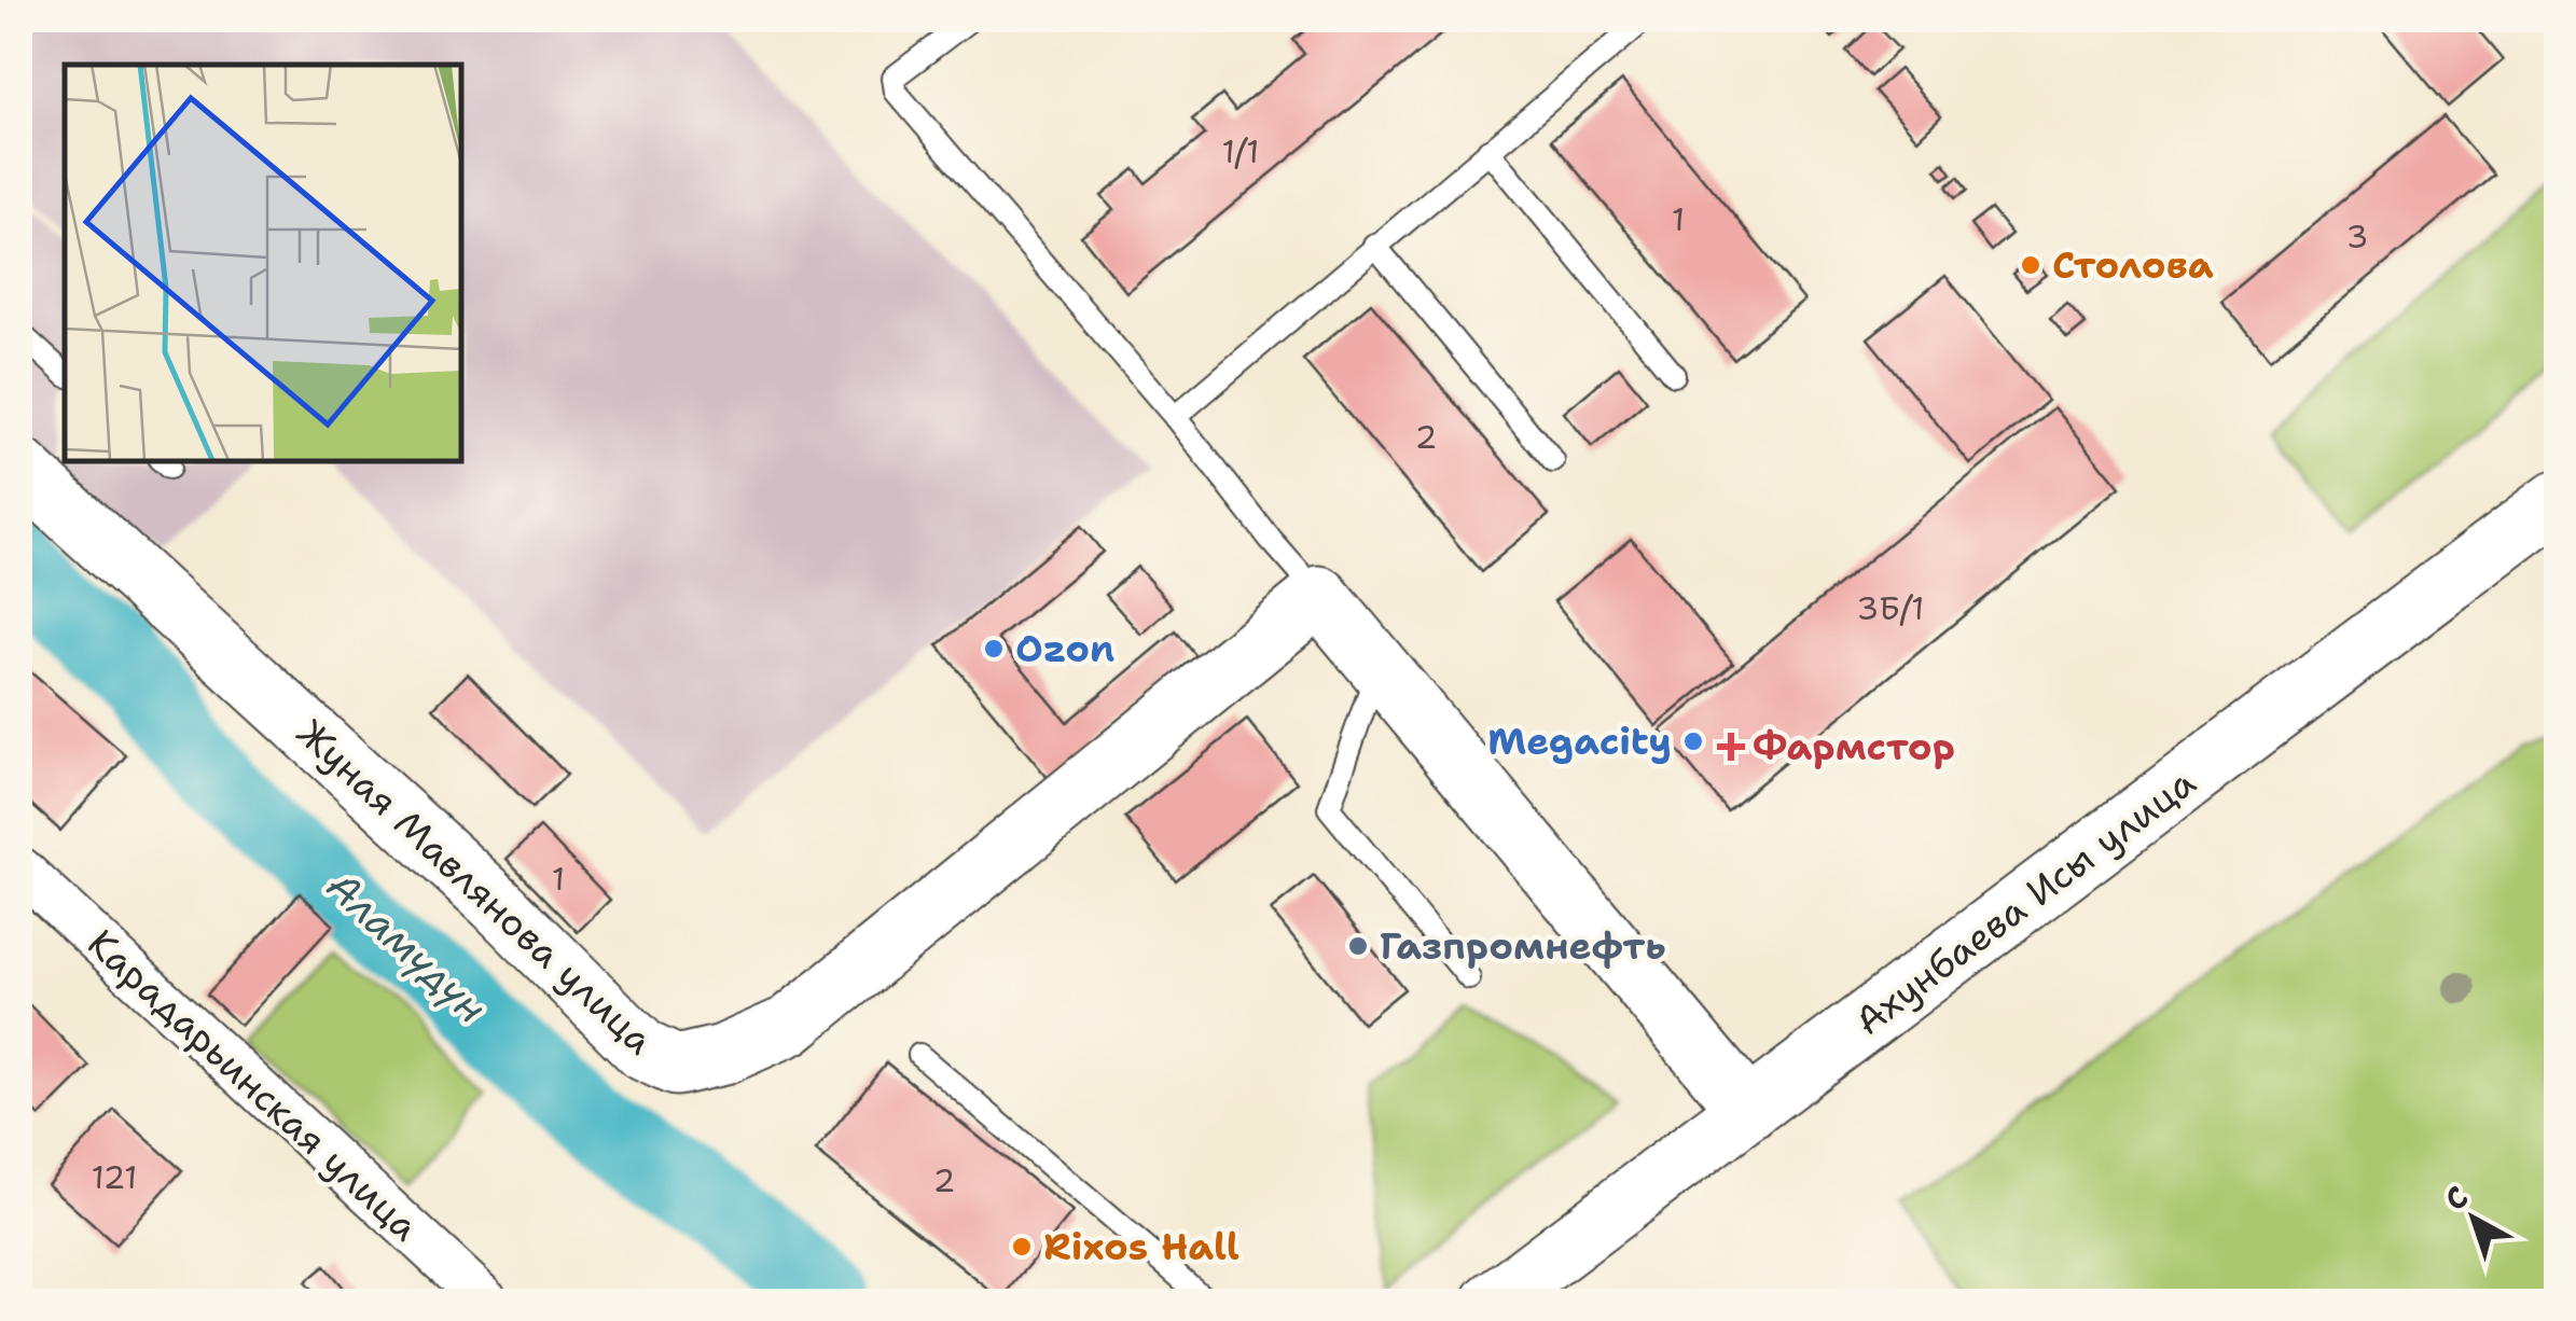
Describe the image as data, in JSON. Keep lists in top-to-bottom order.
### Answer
{
  "streets": {
    "street": ["Жуная Мавлянова улица", "Ахунбаева Исы улица", "Карадарьинская улица"]
  },
  "water": ["Аламүдүн"],
  "places": {
    "other": [
      "Столова",
      "Ozon",
      "Megacity",
      "Газпромнефть",
      "Rixos Hall"
    ],
    "health": ["Фармстор"]
  },
  "house_numbers": [
    "1/1",
    "1",
    "3",
    "2",
    "3Б/1",
    "1",
    "121",
    "2"
  ],
  "north": "top left"
}
